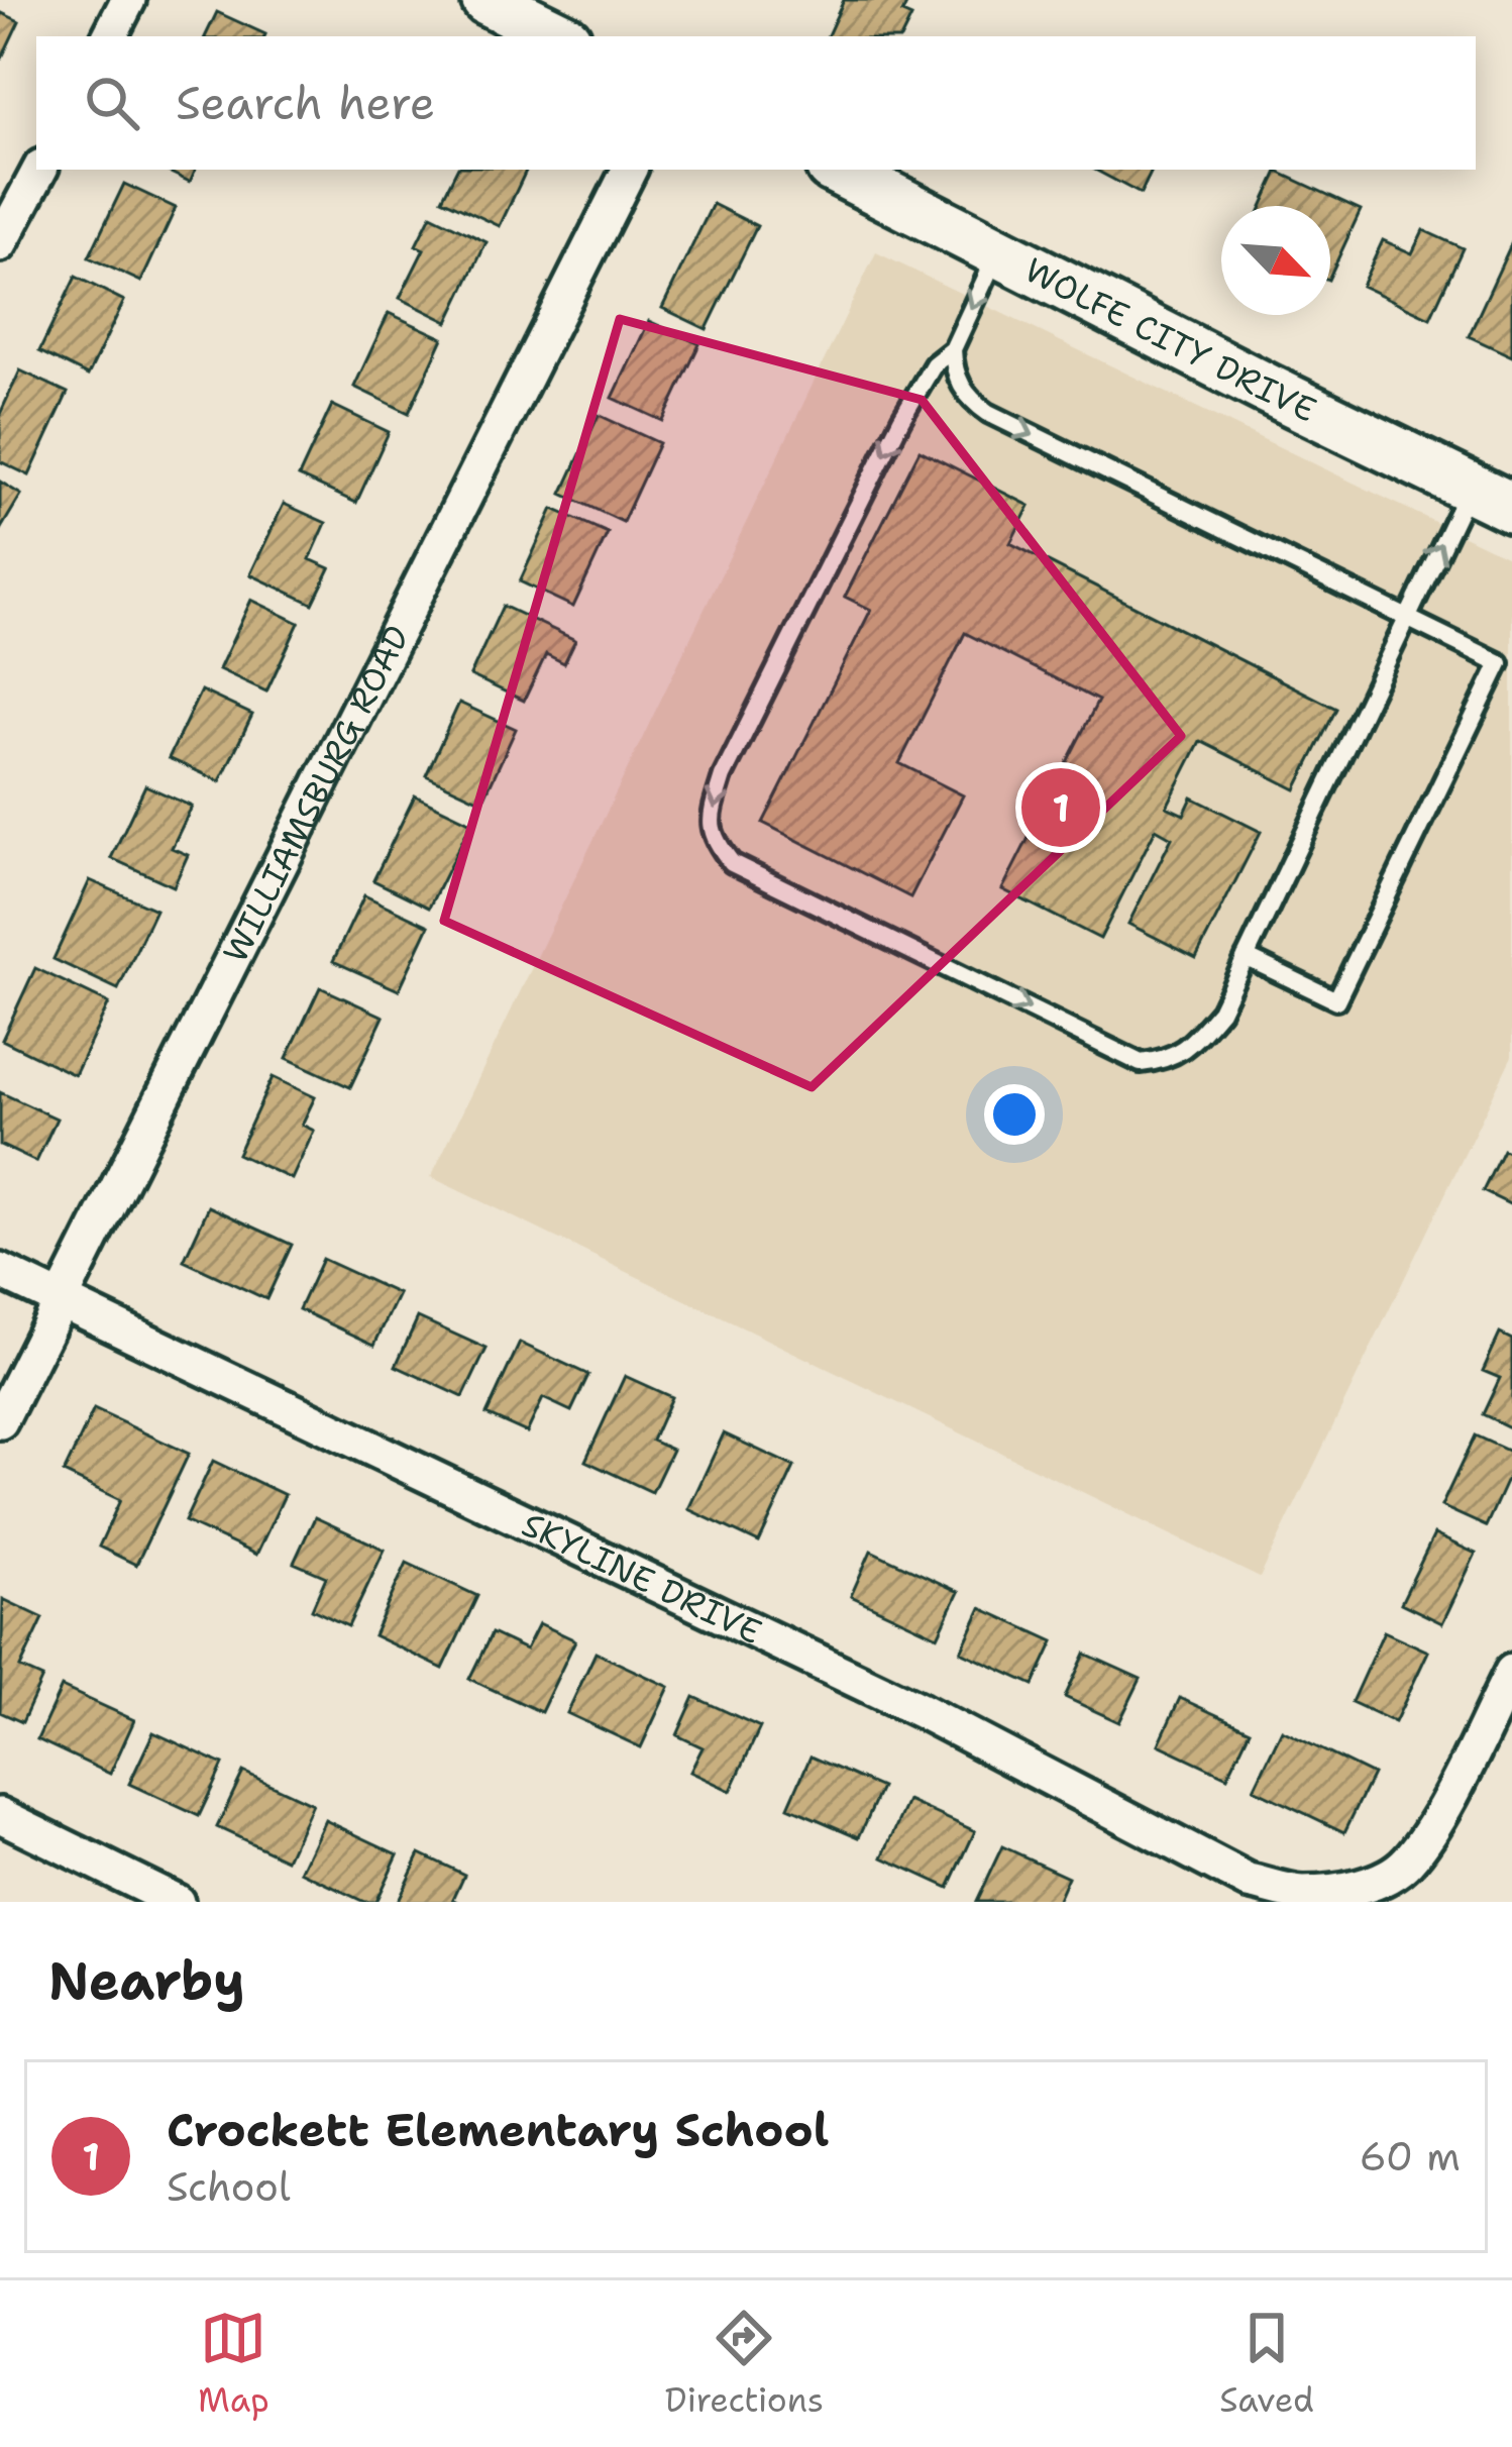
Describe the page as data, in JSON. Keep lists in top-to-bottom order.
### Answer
{
  "streets": {
    "main road": ["WOLFE CITY DRIVE"],
    "street": ["WILLIAMSBURG ROAD", "SKYLINE DRIVE"]
  },
  "crossings": [
    ["WILLIAMSBURG ROAD", "SKYLINE DRIVE"]
  ],
  "north": "bottom right",
  "page": {
    "search": "Search here",
    "pins": "1",
    "heading": "Nearby",
    "list": [
      {
        "mark": "1",
        "name": "Crockett Elementary School",
        "note": "School",
        "value": "60 m"
      }
    ],
    "nav": ["Map", "Directions", "Saved"]
  }
}
